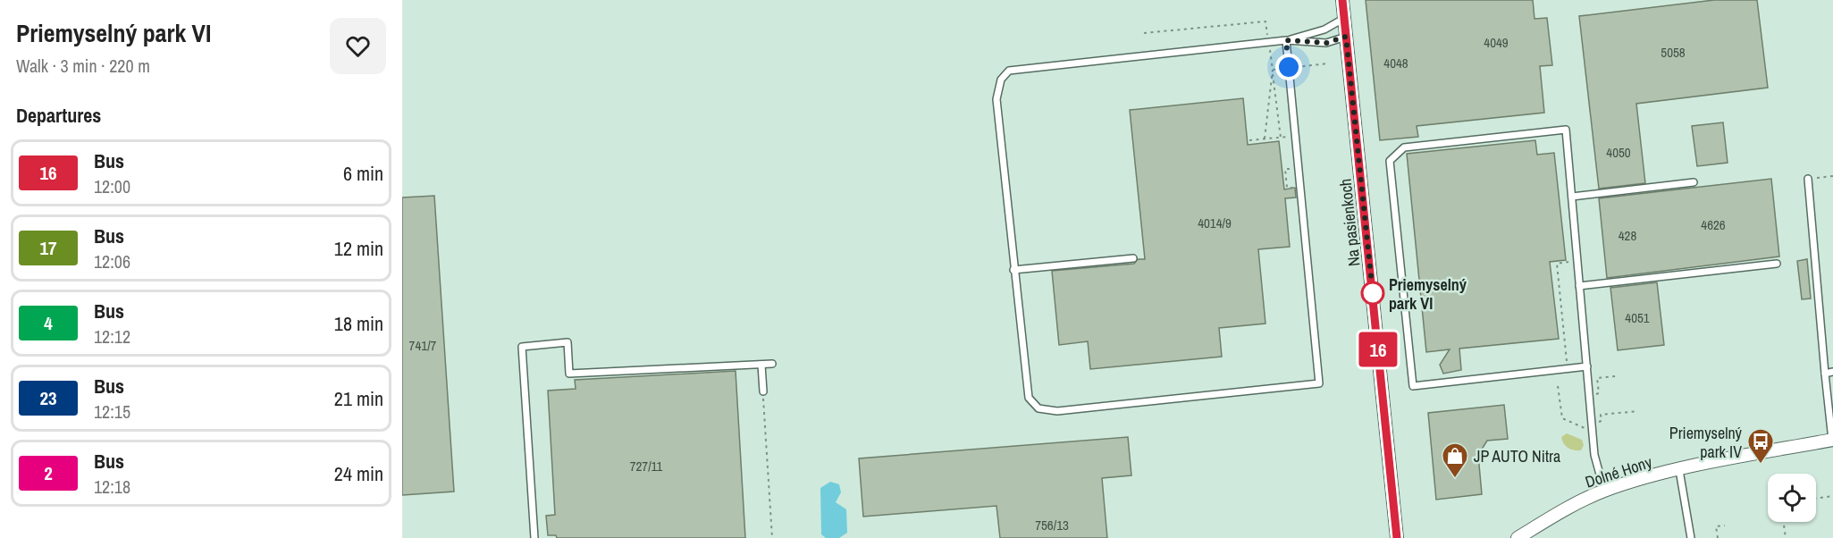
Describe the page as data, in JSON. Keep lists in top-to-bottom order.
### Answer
{
  "streets": {
    "street": ["Na pasienkoch", "Dolné Hony"]
  },
  "places": {
    "other": ["Priemyselný park VI"],
    "bus stop": ["Priemyselný park IV"],
    "shop": ["JP AUTO Nitra"]
  },
  "lines": ["bus line 16"],
  "house_numbers": [
    "4049",
    "5058",
    "4048",
    "4050",
    "4014/9",
    "4626",
    "428",
    "4051",
    "741/7",
    "727/11",
    "756/13"
  ],
  "page": {
    "heading": [
      ["Priemyselný park VI", "Walk · 3 min · 220 m"],
      "Departures"
    ],
    "on_map": "16",
    "list": [
      {
        "mark": "16",
        "name": "Bus",
        "note": "12:00",
        "value": "6 min"
      },
      {
        "mark": "17",
        "name": "Bus",
        "note": "12:06",
        "value": "12 min"
      },
      {
        "mark": "4",
        "name": "Bus",
        "note": "12:12",
        "value": "18 min"
      },
      {
        "mark": "23",
        "name": "Bus",
        "note": "12:15",
        "value": "21 min"
      },
      {
        "mark": "2",
        "name": "Bus",
        "note": "12:18",
        "value": "24 min"
      }
    ]
  }
}
